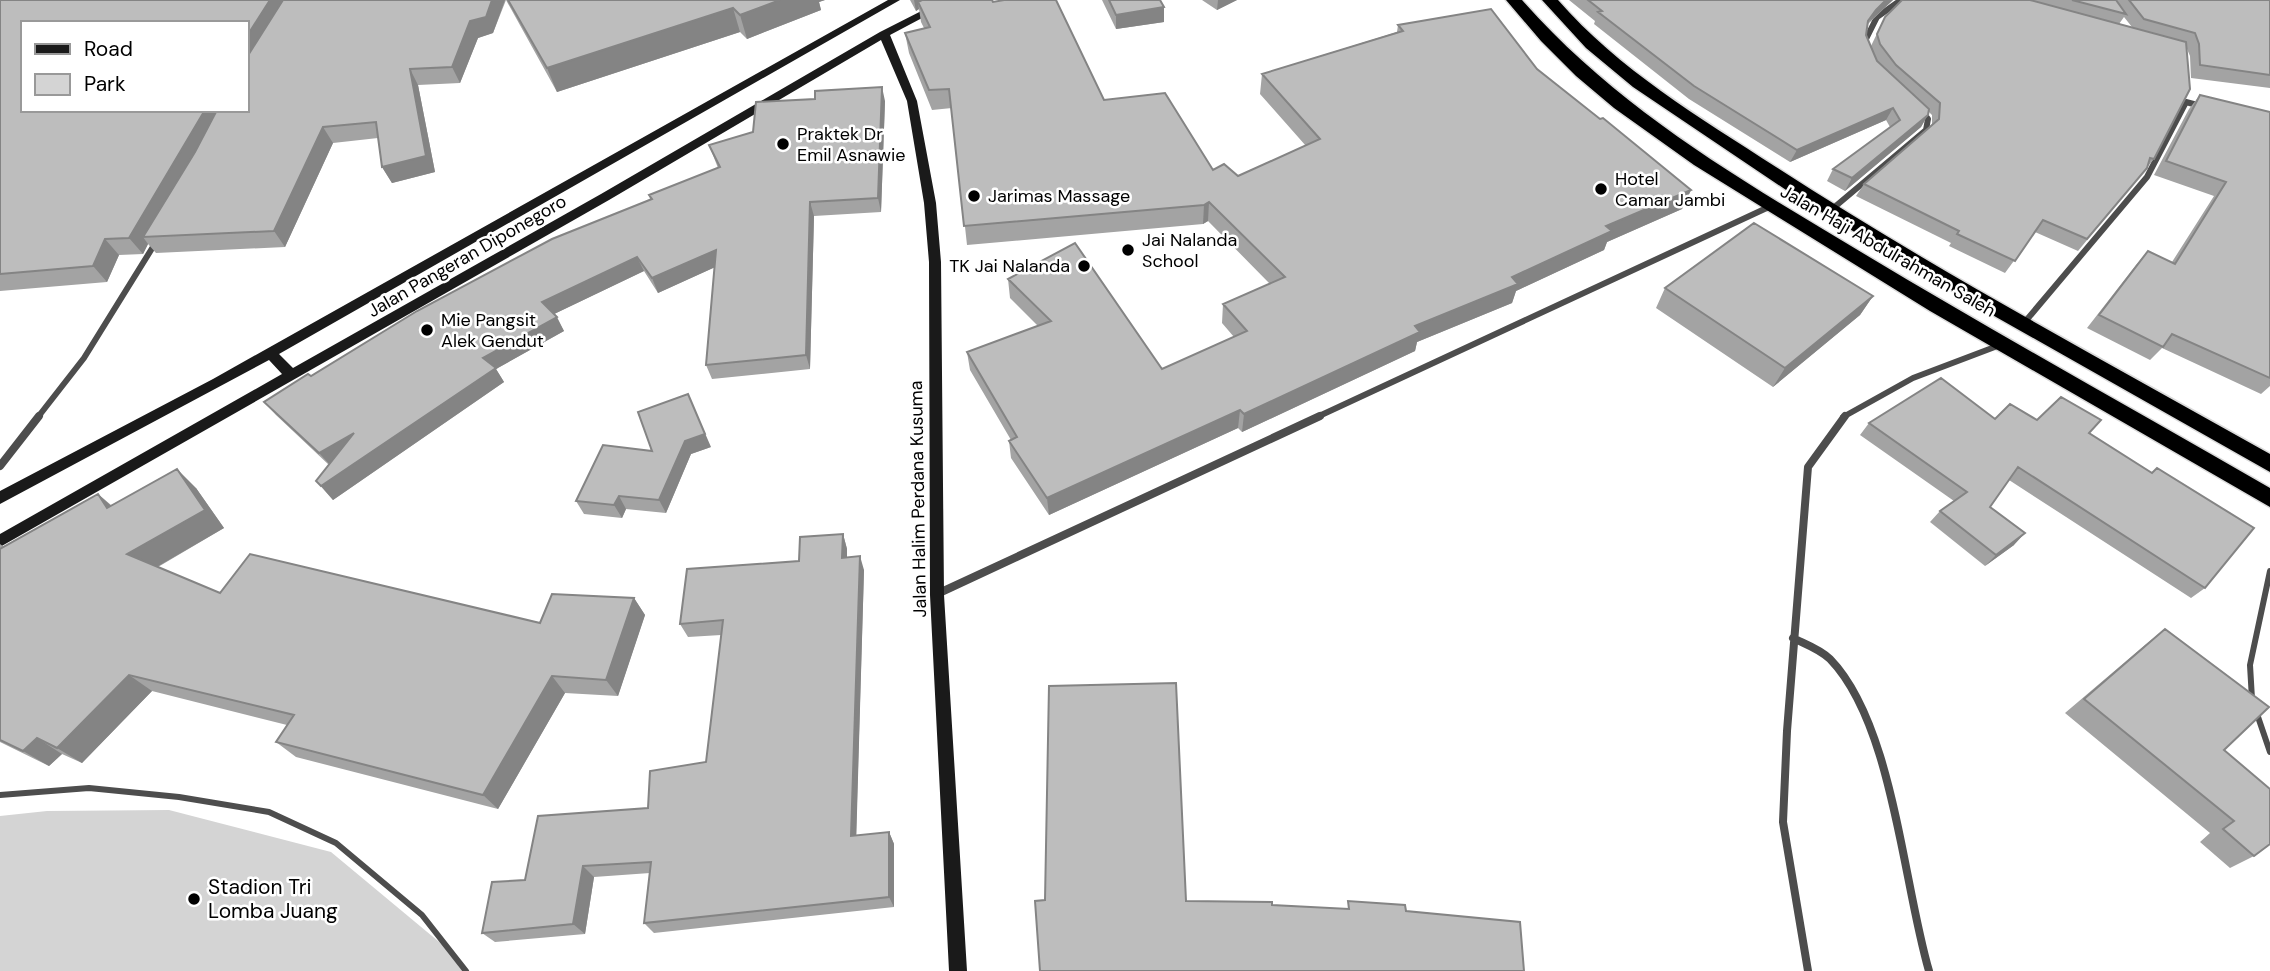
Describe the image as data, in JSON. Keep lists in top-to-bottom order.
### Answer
{
  "streets": {
    "highway": ["Jalan Haji Abdulrahman Saleh"],
    "main road": ["Jalan Pangeran Diponegoro", "Jalan Halim Perdana Kusuma"]
  },
  "crossings": [
    ["Jalan Pangeran Diponegoro", "Jalan Halim Perdana Kusuma"]
  ],
  "places": [
    "Praktek Dr Emil Asnawie",
    "Hotel Camar Jambi",
    "Jarimas Massage",
    "Jai Nalanda School",
    "TK Jai Nalanda",
    "Mie Pangsit Alek Gendut",
    "Stadion Tri Lomba Juang"
  ],
  "legend": ["Road", "Park"]
}
